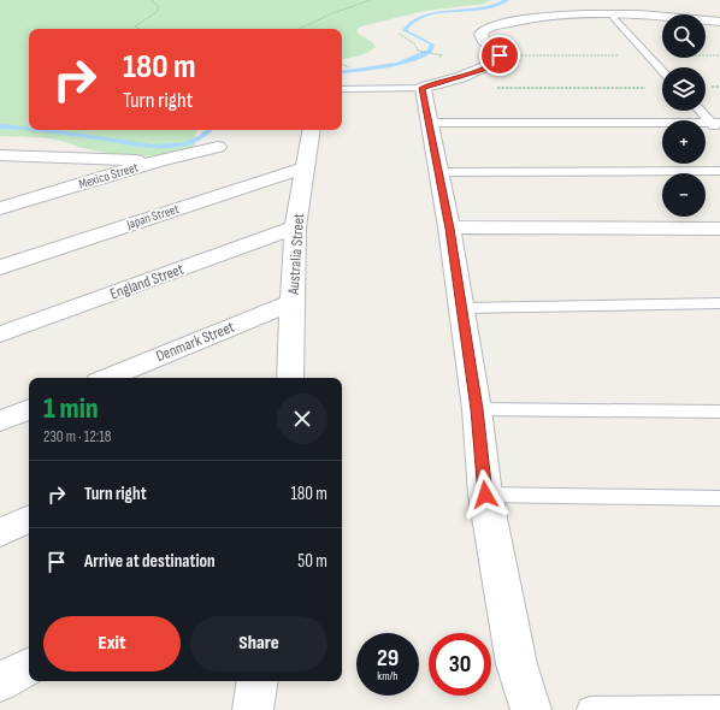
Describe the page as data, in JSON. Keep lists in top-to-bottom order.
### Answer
{
  "streets": {
    "street": [
      "Mexico Street",
      "Japan Street",
      "Australia Street",
      "England Street",
      "Denmark Street"
    ]
  },
  "crossings": [
    ["Japan Street", "Australia Street"],
    ["Australia Street", "England Street"],
    ["Australia Street", "Denmark Street"]
  ],
  "page": {
    "map_buttons": ["+", "−"],
    "turn": ["180 m", "Turn right"],
    "heading": ["1 min", "230 m · 12:18"],
    "list": [
      {
        "name": "Turn right",
        "value": "180 m"
      },
      {
        "name": "Arrive at destination",
        "value": "50 m"
      }
    ],
    "buttons": ["Exit", "Share"],
    "speed": "29 km/h",
    "limit": "30"
  }
}
